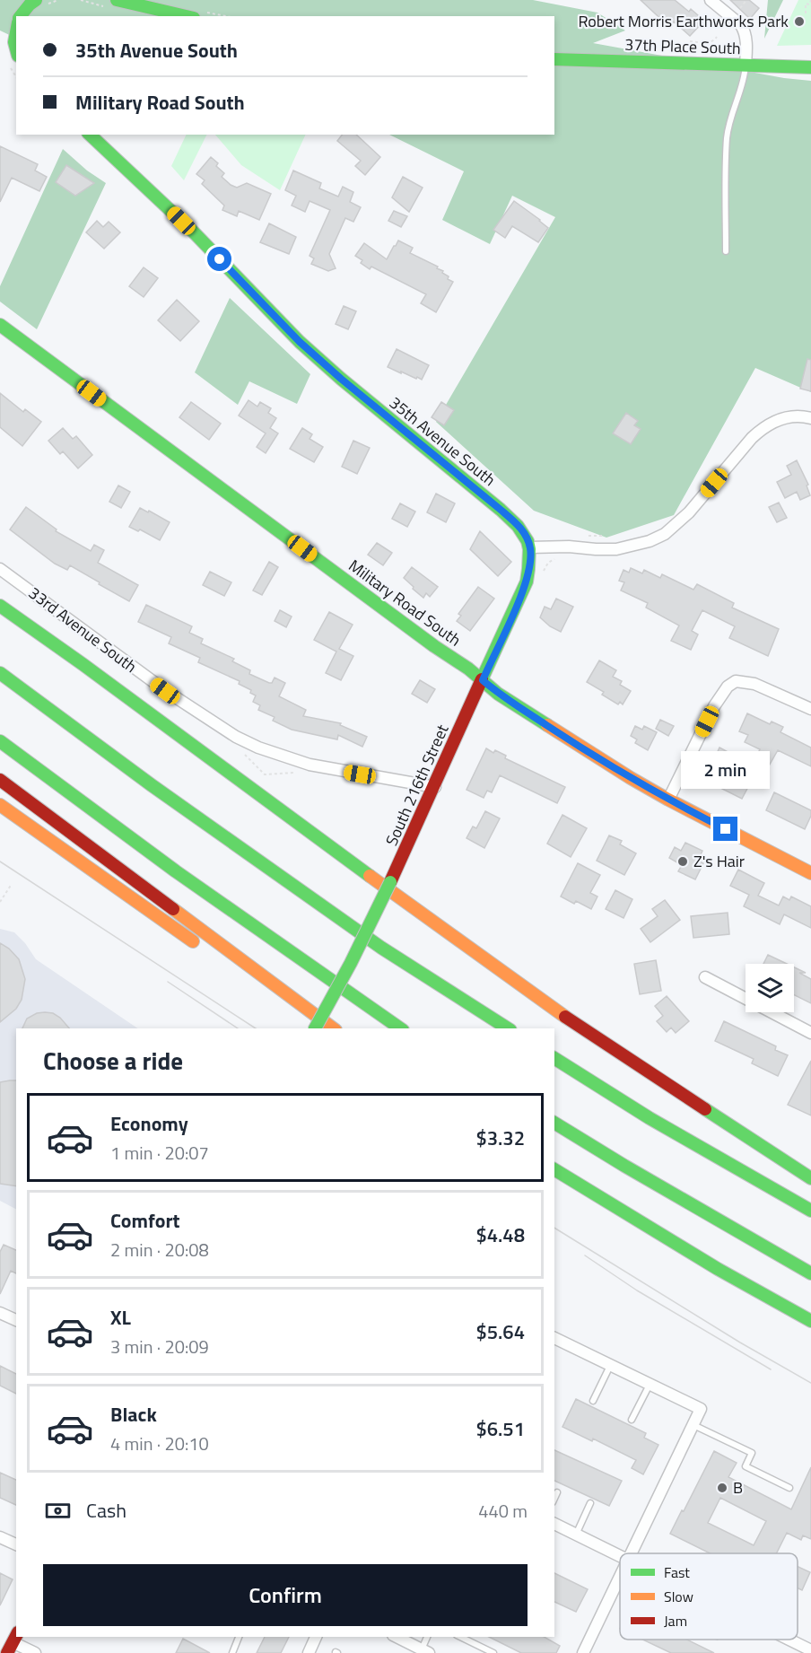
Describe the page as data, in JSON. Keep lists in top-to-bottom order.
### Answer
{
  "streets": {
    "main road": [
      "37th Place South",
      "35th Avenue South",
      "Military Road South",
      "South 216th Street"
    ],
    "street": ["33rd Avenue South"]
  },
  "crossings": [
    ["35th Avenue South", "South 216th Street"],
    ["Military Road South", "South 216th Street"],
    ["33rd Avenue South", "South 216th Street"]
  ],
  "places": ["Robert Morris Earthworks Park", "Z's Hair", "B"],
  "legend": ["Fast", "Slow", "Jam"],
  "page": {
    "banner": ["35th Avenue South", "Military Road South"],
    "bubble": "2 min",
    "heading": "Choose a ride",
    "list": [
      {
        "name": "Economy",
        "note": "1 min · 20:07",
        "value": "$3.32"
      },
      {
        "name": "Comfort",
        "note": "2 min · 20:08",
        "value": "$4.48"
      },
      {
        "name": "XL",
        "note": "3 min · 20:09",
        "value": "$5.64"
      },
      {
        "name": "Black",
        "note": "4 min · 20:10",
        "value": "$6.51"
      }
    ],
    "pay": ["Cash", "440 m"],
    "buttons": "Confirm"
  }
}
